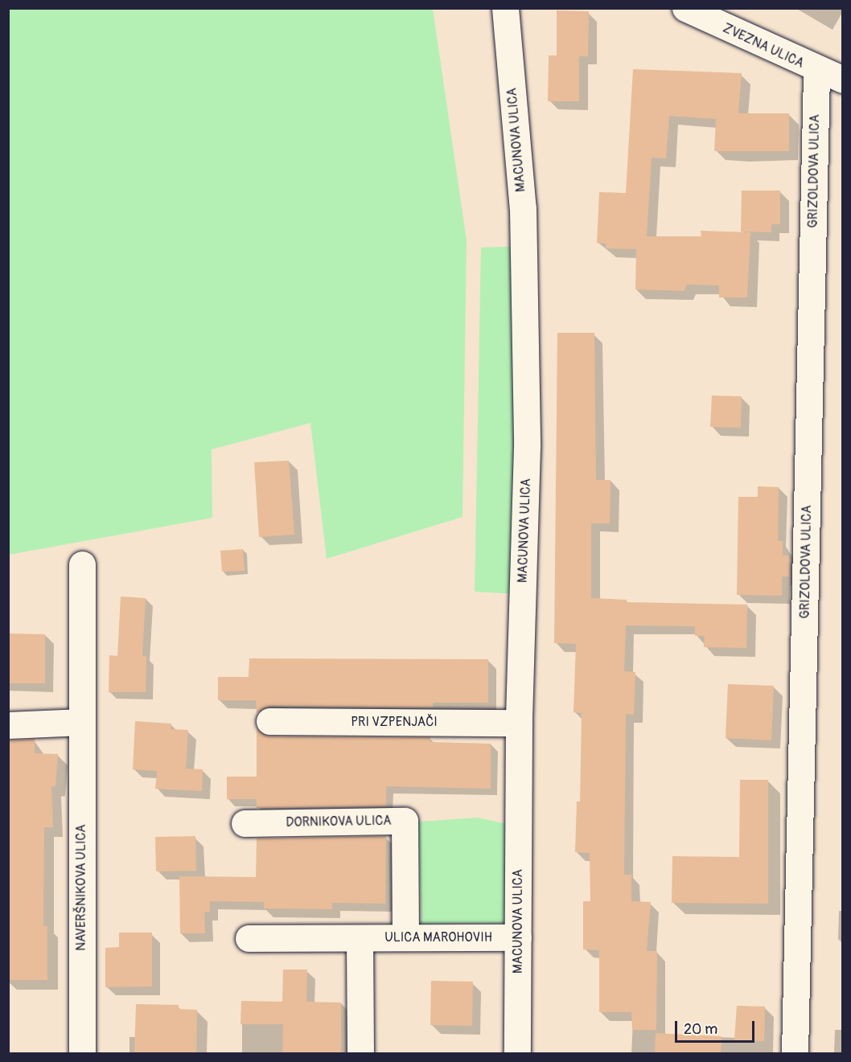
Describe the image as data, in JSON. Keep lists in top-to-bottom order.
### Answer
{
  "streets": {
    "street": [
      "ZVEZNA ULICA",
      "MACUNOVA ULICA",
      "GRIZOLDOVA ULICA",
      "PRI VZPENJAČI",
      "DORNIKOVA ULICA",
      "NAVERŠNIKOVA ULICA",
      "ULICA MAROHOVIH"
    ]
  },
  "crossings": [
    ["ZVEZNA ULICA", "GRIZOLDOVA ULICA"],
    ["MACUNOVA ULICA", "PRI VZPENJAČI"],
    ["MACUNOVA ULICA", "ULICA MAROHOVIH"],
    ["DORNIKOVA ULICA", "ULICA MAROHOVIH"]
  ],
  "scale_bar": "20 m"
}
